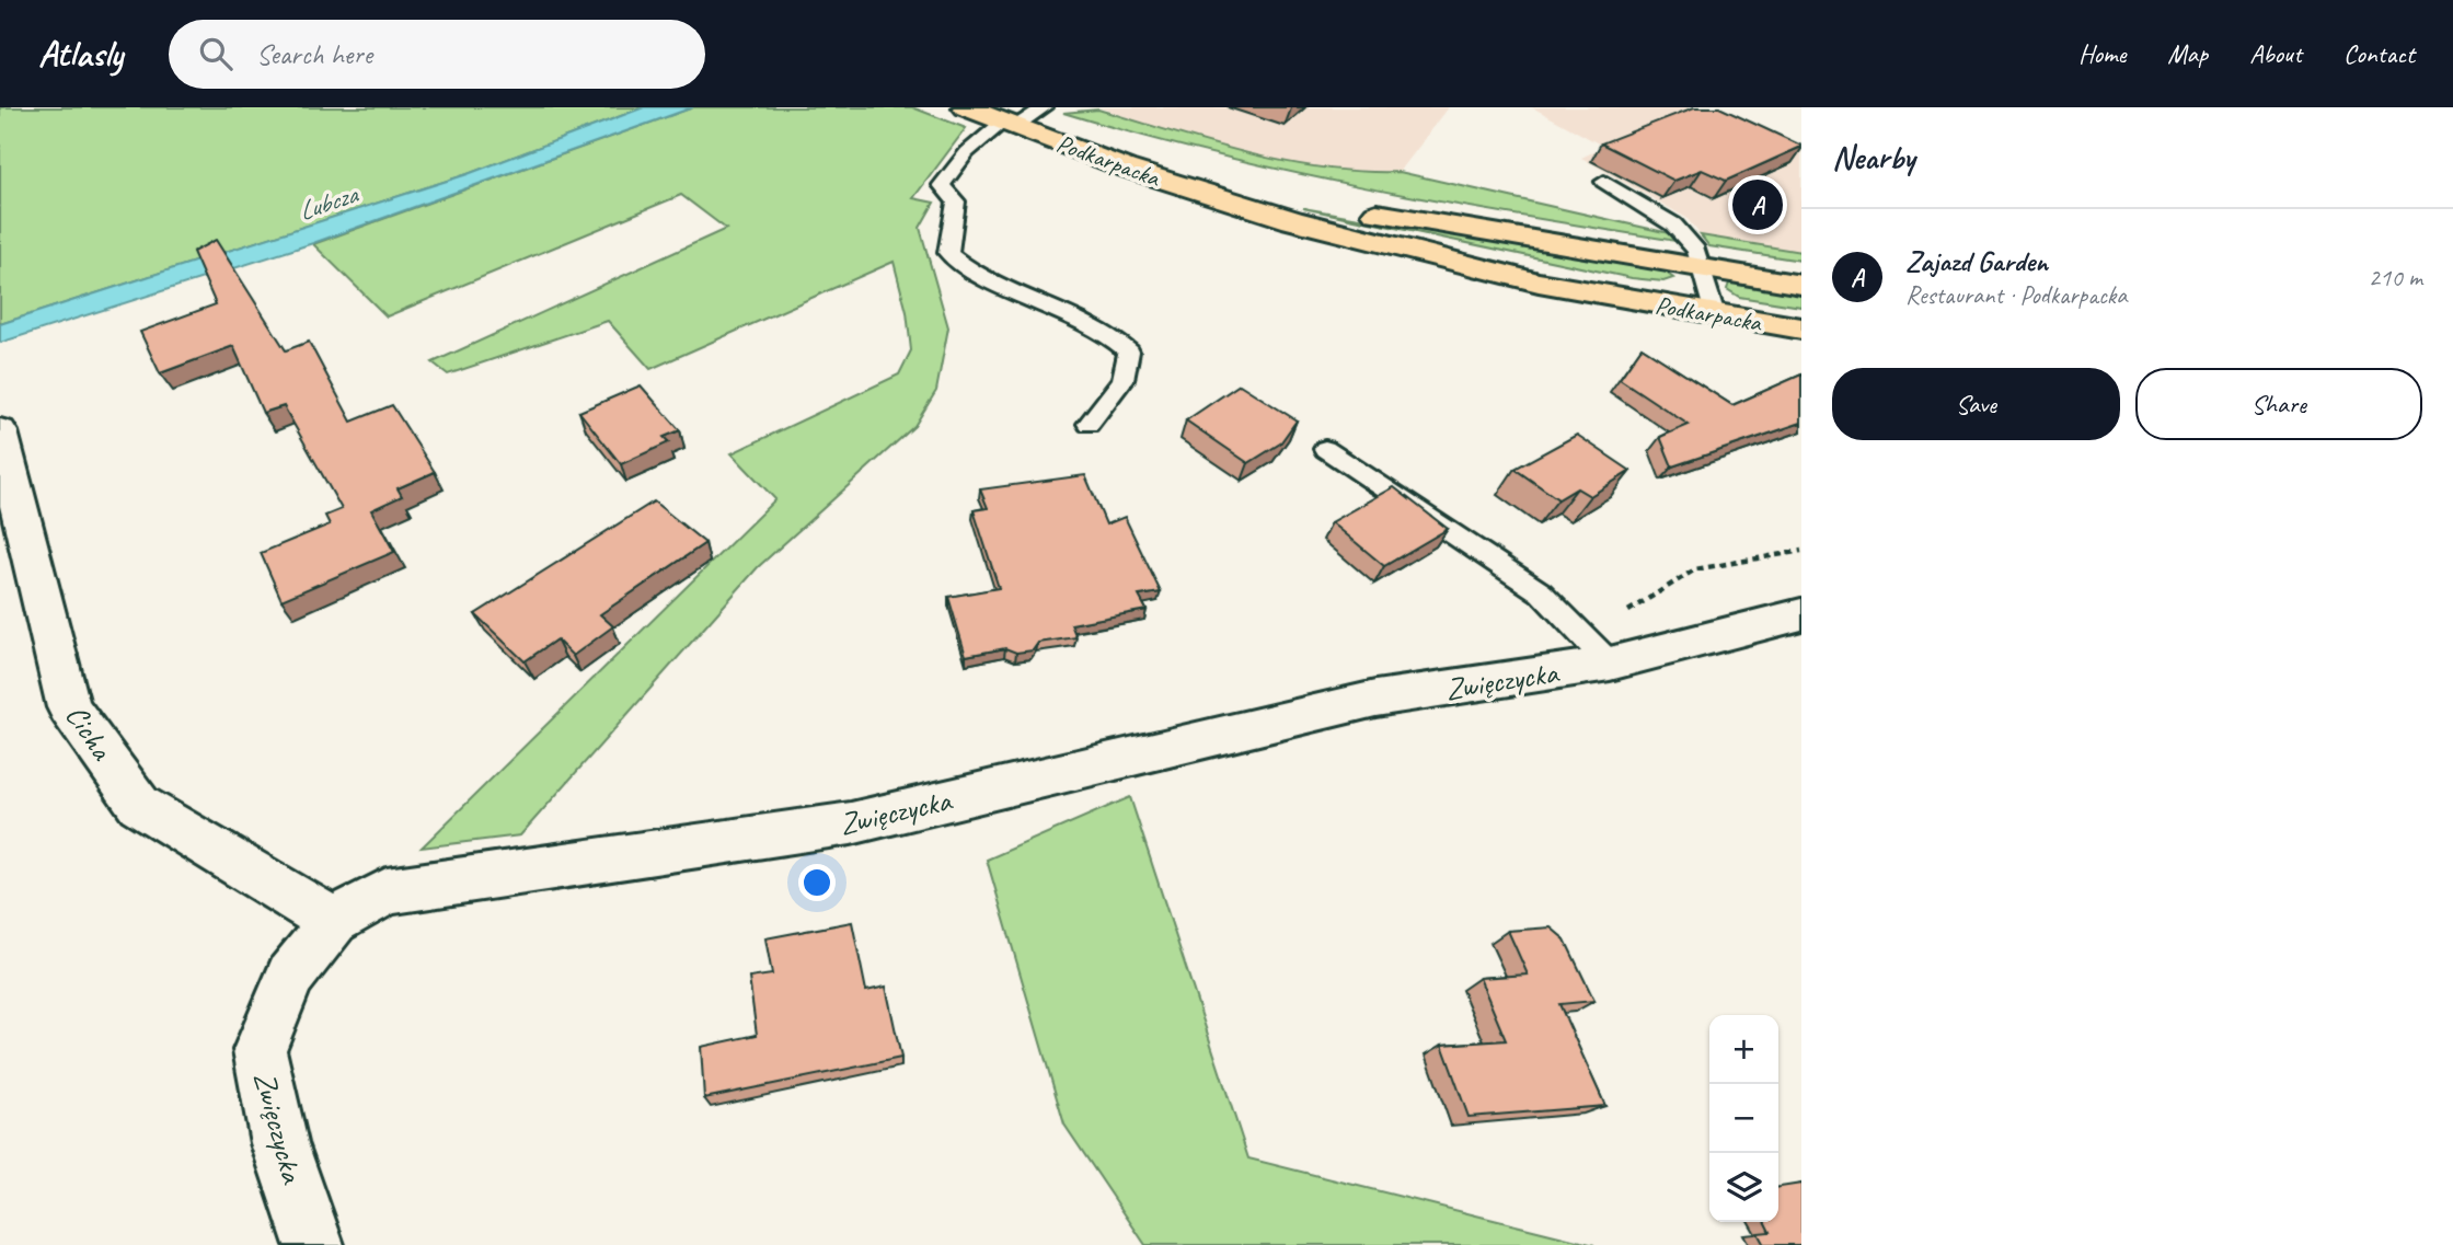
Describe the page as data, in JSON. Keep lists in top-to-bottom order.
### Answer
{
  "streets": {
    "highway": ["Podkarpacka"],
    "street": ["Zwięczycka", "Cicha"]
  },
  "crossings": [
    ["Zwięczycka", "Cicha"]
  ],
  "water": ["Lubcza"],
  "page": {
    "header": "Atlasly",
    "search": "Search here",
    "nav": [
      "Home",
      "Map",
      "About",
      "Contact"
    ],
    "heading": "Nearby",
    "pins": "A",
    "list": [
      {
        "mark": "A",
        "name": "Zajazd Garden",
        "note": "Restaurant · Podkarpacka",
        "value": "210 m"
      }
    ],
    "buttons": ["Save", "Share"],
    "map_buttons": ["+", "−"]
  }
}
